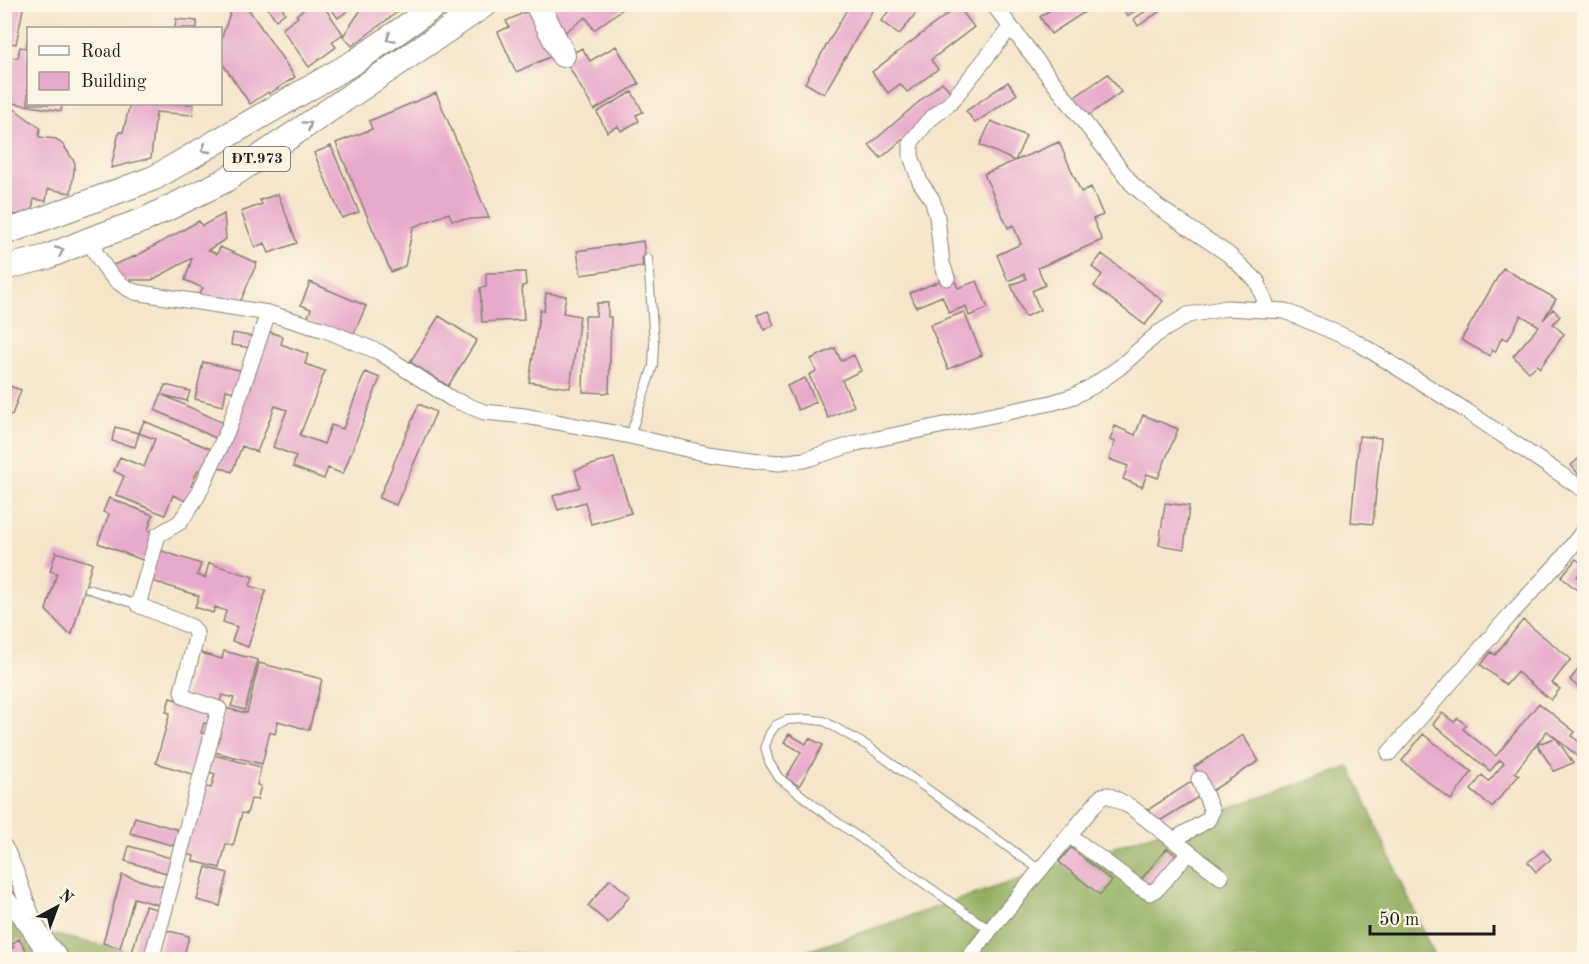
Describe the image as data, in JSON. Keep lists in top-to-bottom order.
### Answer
{
  "streets": {
    "main road": ["ĐT.973"]
  },
  "legend": ["Road", "Building"],
  "scale_bar": "50 m",
  "north": "top right"
}
